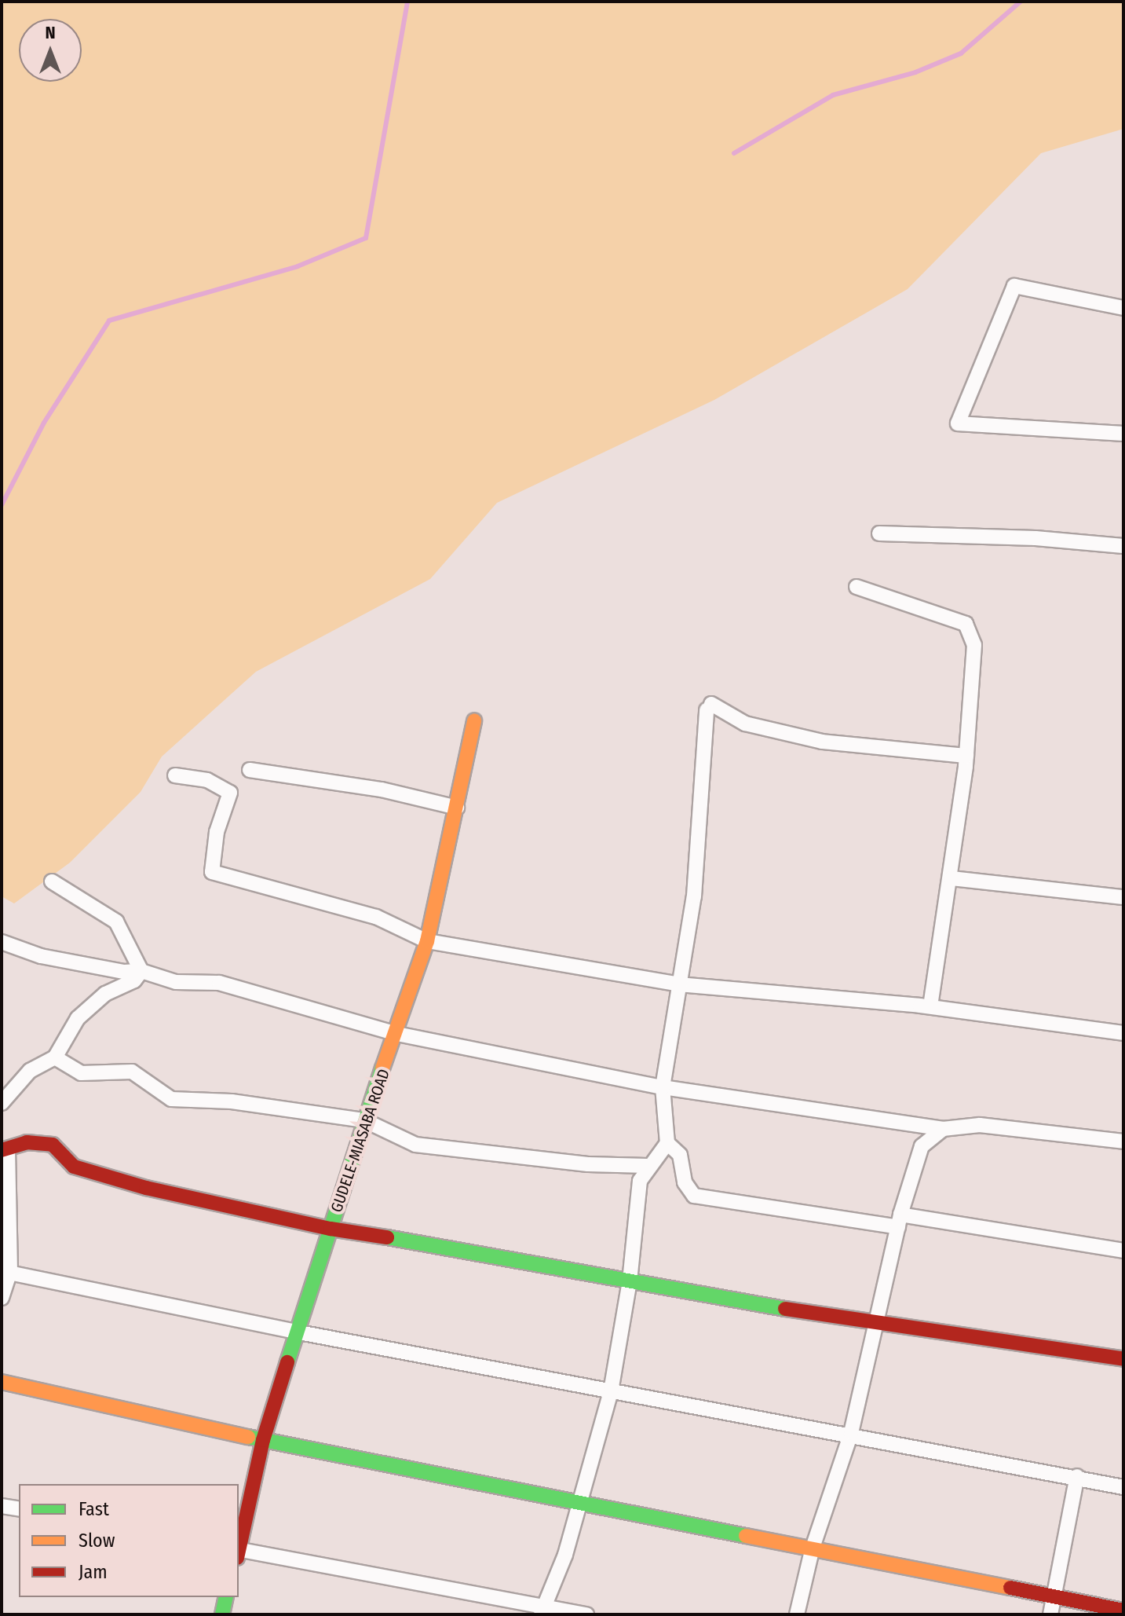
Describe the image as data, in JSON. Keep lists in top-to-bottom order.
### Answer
{
  "streets": {
    "street": ["GUDELE-MIASABA ROAD"]
  },
  "legend": ["Fast", "Slow", "Jam"],
  "north": "top"
}
